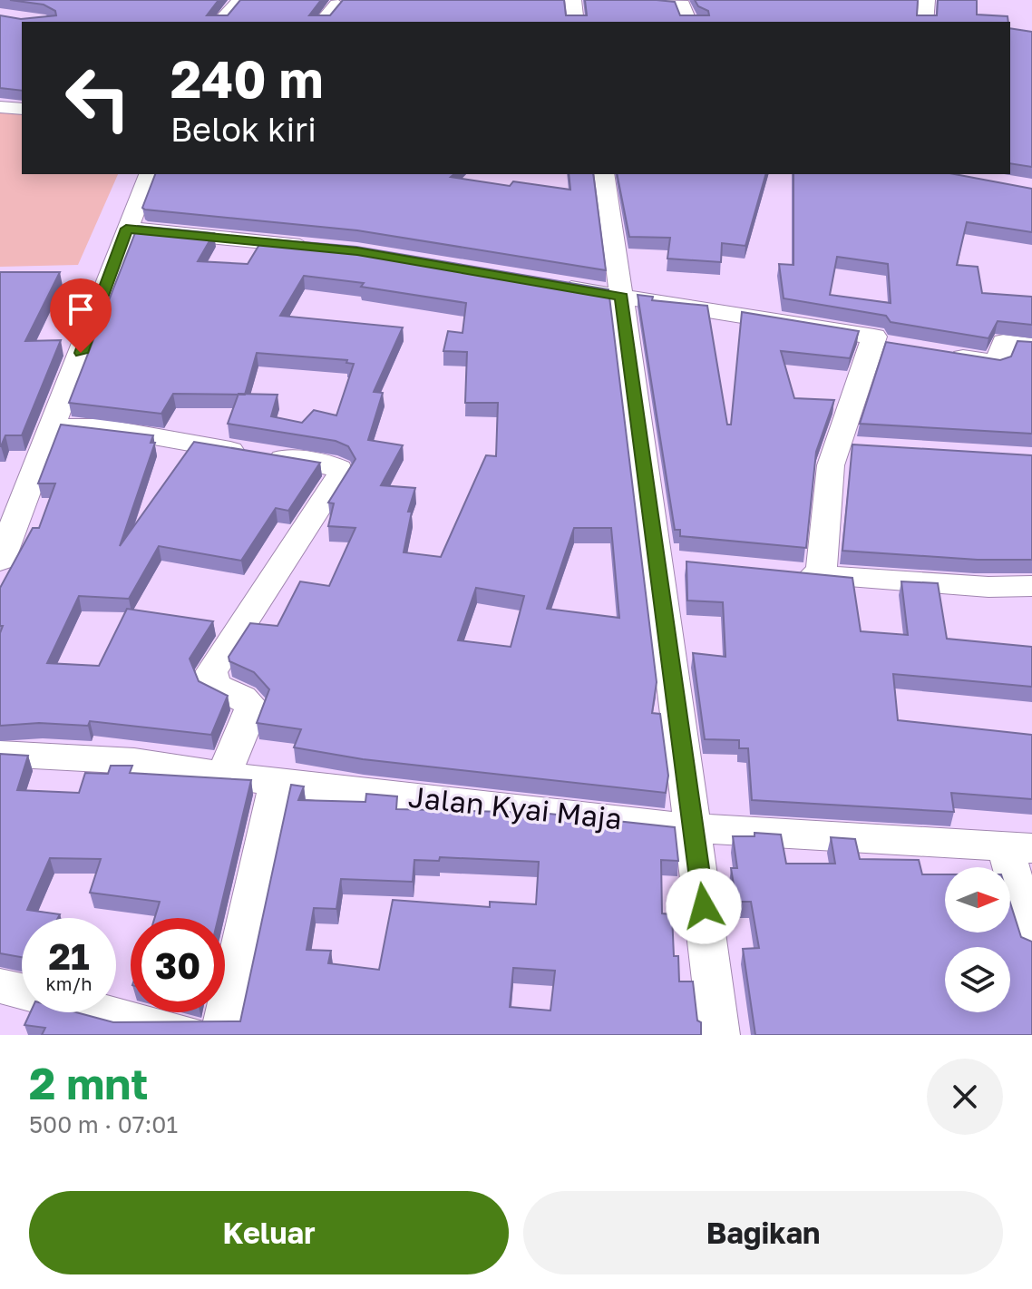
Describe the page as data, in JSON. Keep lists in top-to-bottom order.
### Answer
{
  "streets": {
    "street": ["Jalan Kyai Maja"]
  },
  "north": "right",
  "page": {
    "turn": ["240 m", "Belok kiri"],
    "speed": "21 km/h",
    "limit": "30",
    "heading": ["2 mnt", "500 m · 07:01"],
    "buttons": ["Keluar", "Bagikan"]
  }
}
